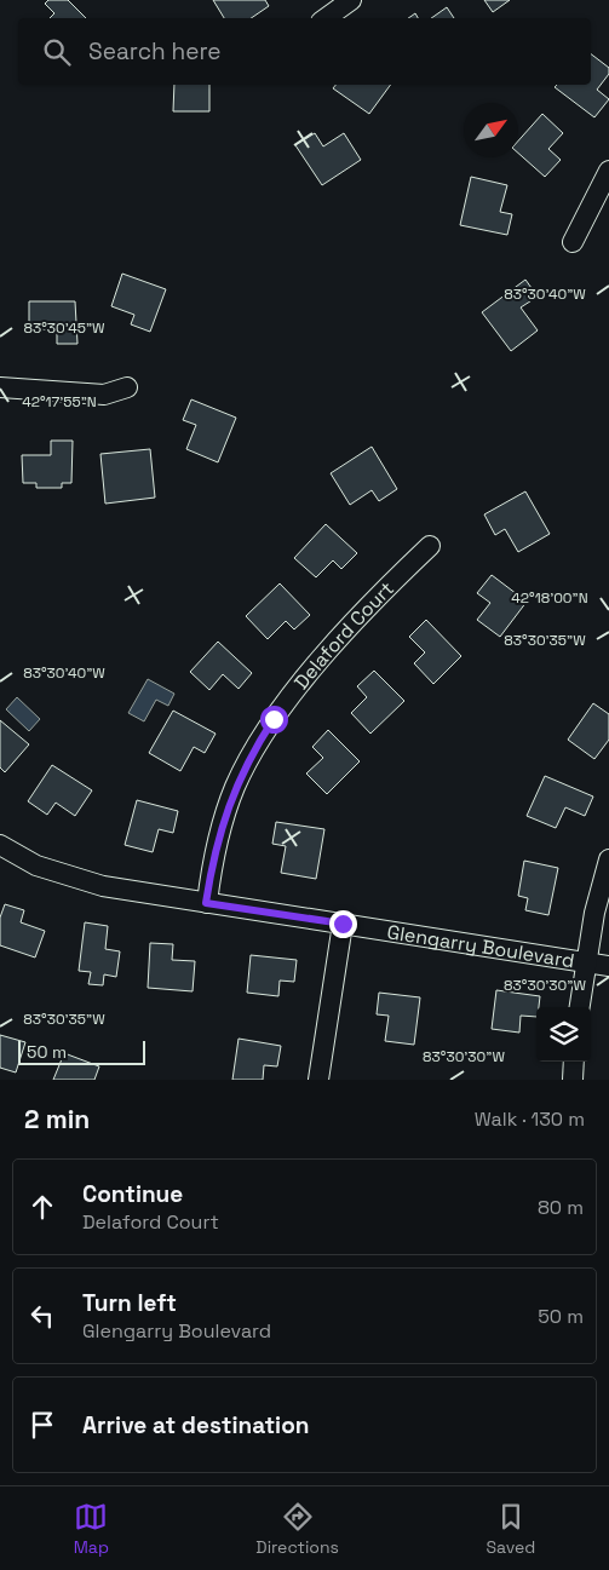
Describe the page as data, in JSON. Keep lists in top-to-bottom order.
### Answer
{
  "streets": {
    "street": ["Delaford Court", "Glengarry Boulevard"]
  },
  "crossings": [
    ["Delaford Court", "Glengarry Boulevard"]
  ],
  "scale_bar": "50 m",
  "north": "top right",
  "page": {
    "search": "Search here",
    "scale": "50 m",
    "heading": ["2 min", "Walk · 130 m"],
    "list": [
      ["Continue", "Delaford Court", "80 m"],
      ["Turn left", "Glengarry Boulevard", "50 m"],
      "Arrive at destination"
    ],
    "nav": ["Map", "Directions", "Saved"]
  },
  "coordinates": [
    "83°30'40\"W",
    "83°30'45\"W",
    "42°17'55\"N",
    "42°18'00\"N",
    "83°30'35\"W",
    "83°30'30\"W"
  ]
}
